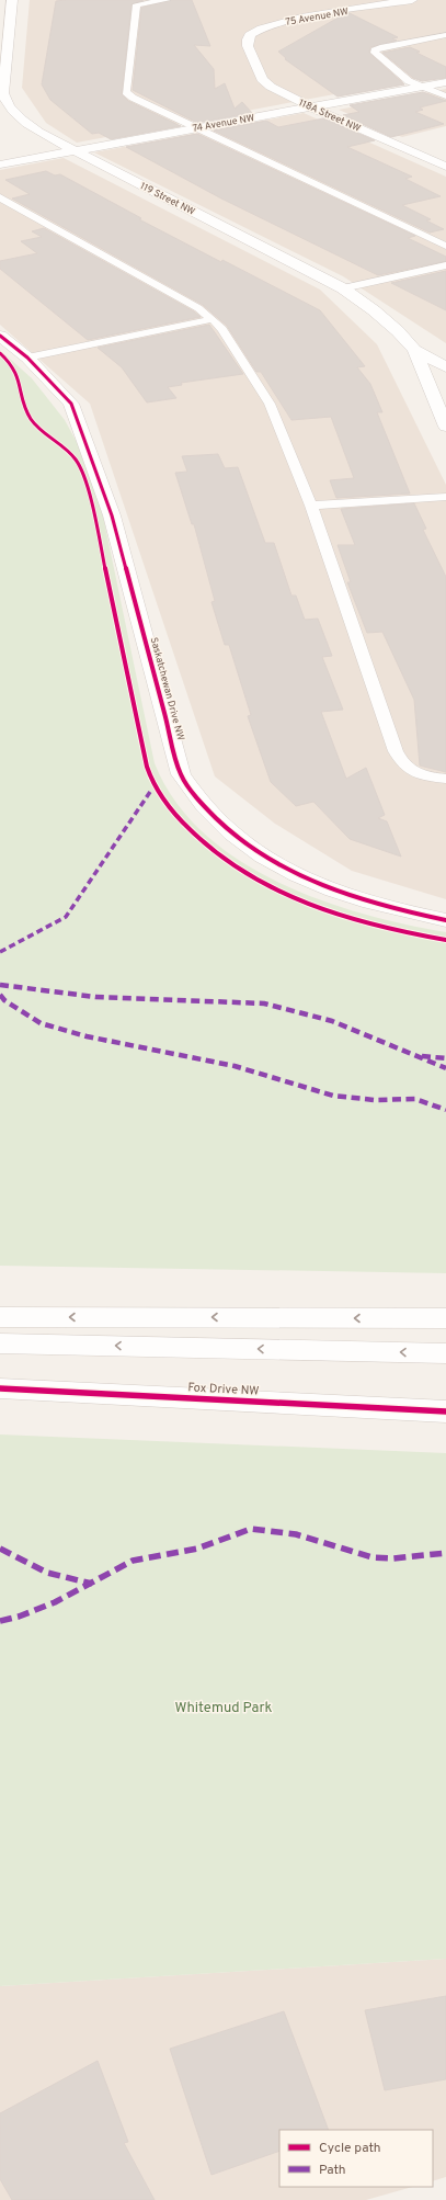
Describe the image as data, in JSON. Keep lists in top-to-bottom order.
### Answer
{
  "streets": {
    "street": [
      "75 Avenue NW",
      "118A Street NW",
      "74 Avenue NW",
      "119 Street NW",
      "Saskatchewan Drive NW",
      "Fox Drive NW"
    ]
  },
  "crossings": [
    ["75 Avenue NW", "118A Street NW"],
    ["118A Street NW", "74 Avenue NW"],
    ["74 Avenue NW", "119 Street NW"]
  ],
  "parks": ["Whitemud Park"],
  "legend": ["Cycle path", "Path"]
}
